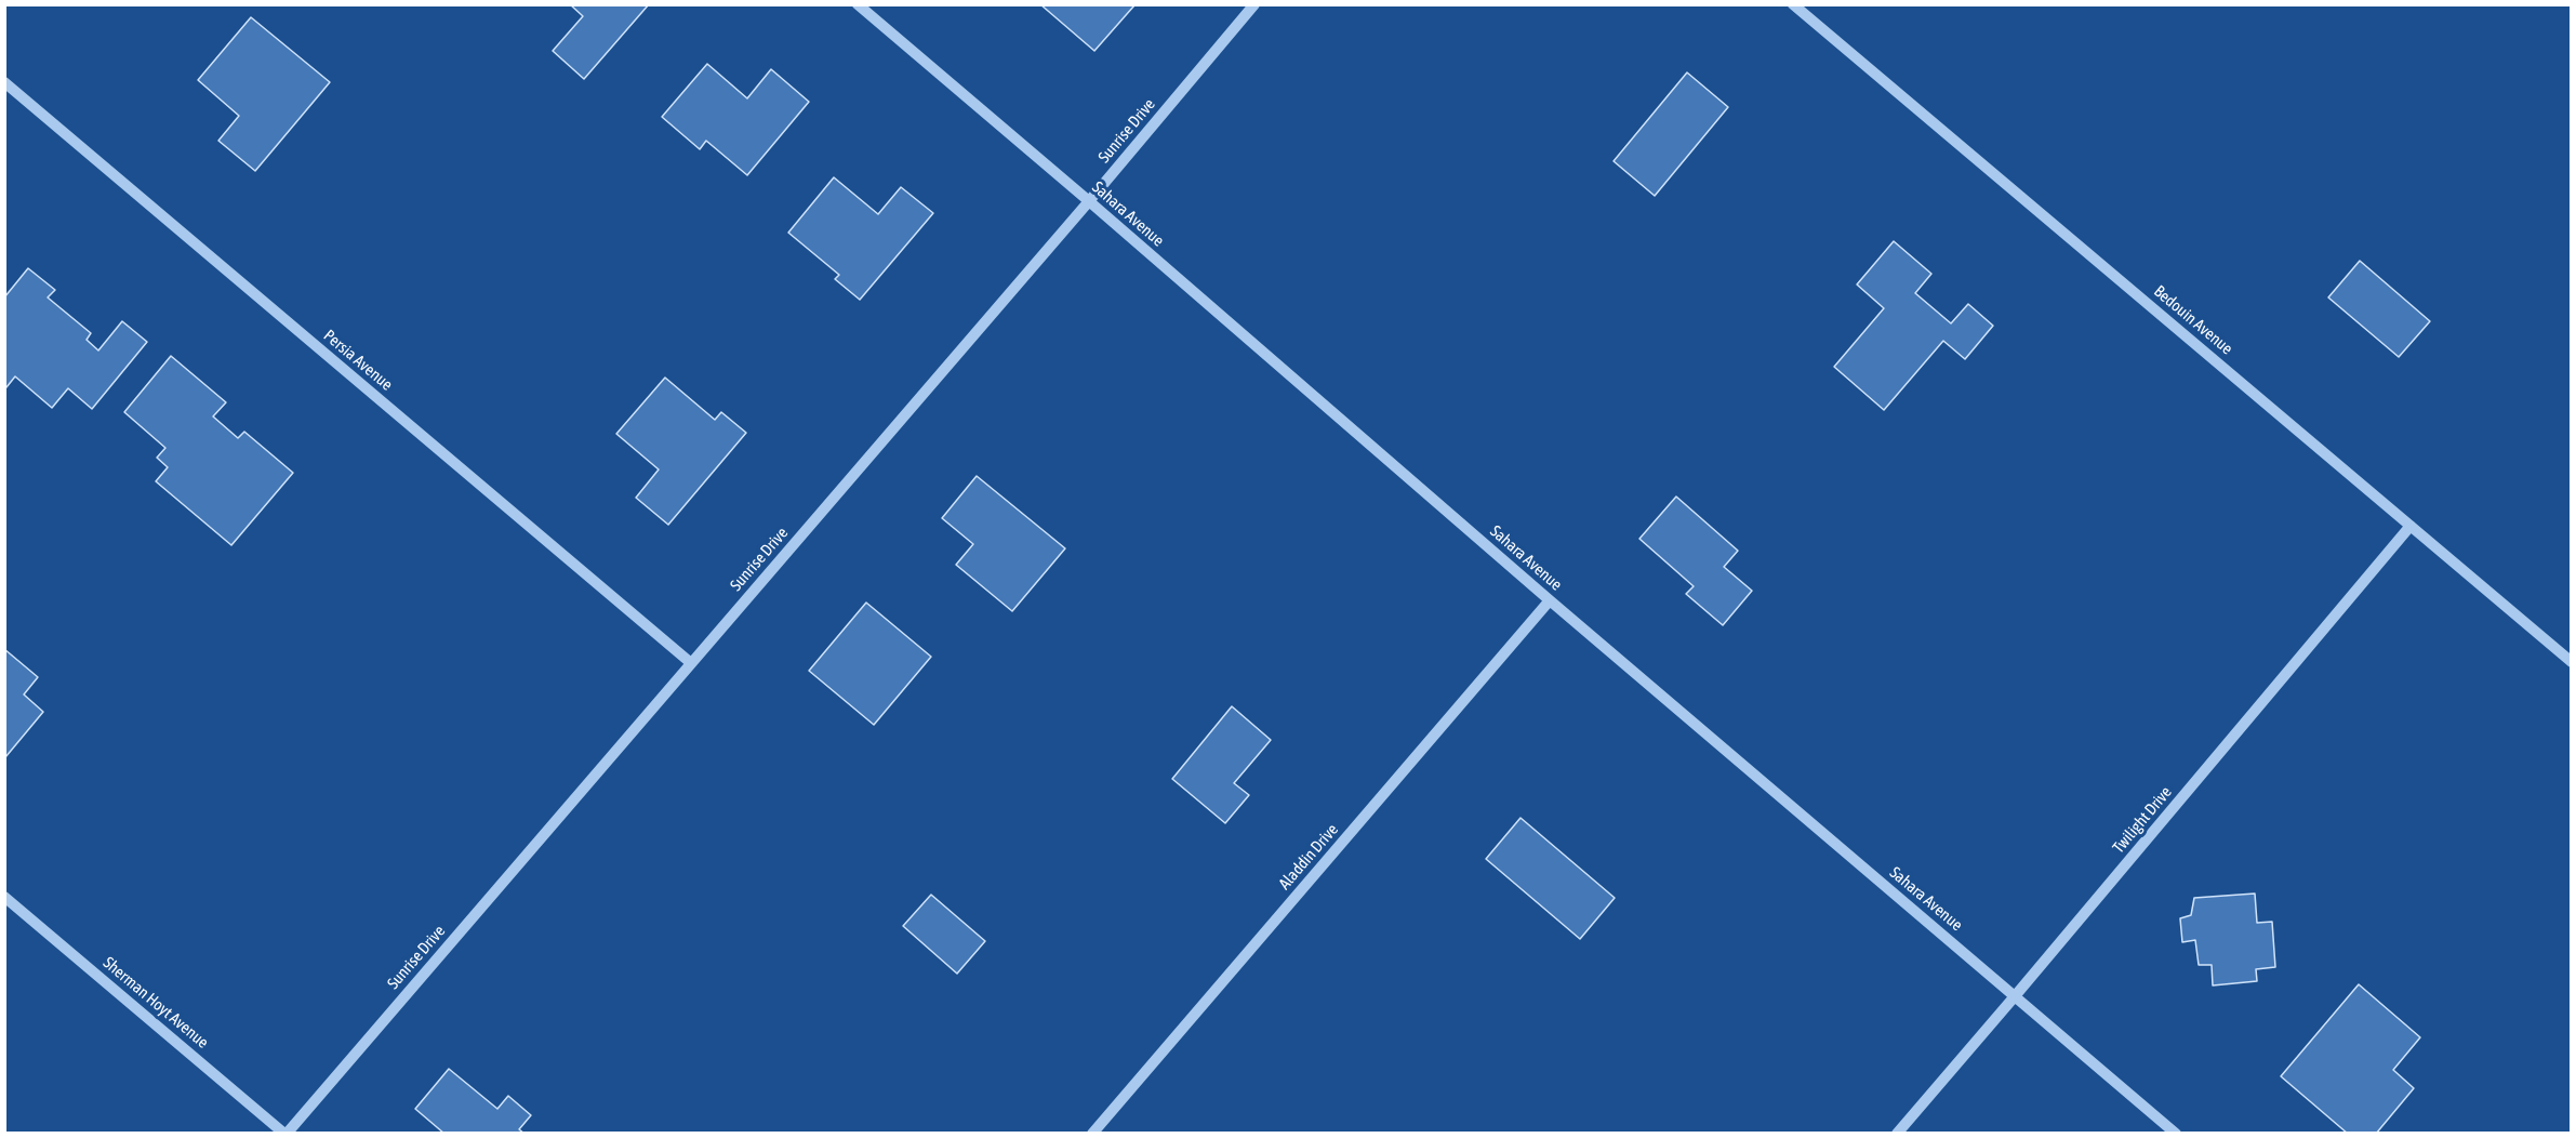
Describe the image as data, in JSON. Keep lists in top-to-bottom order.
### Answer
{
  "streets": {
    "street": [
      "Sunrise Drive",
      "Sahara Avenue",
      "Bedouin Avenue",
      "Persia Avenue",
      "Twilight Drive",
      "Aladdin Drive",
      "Sherman Hoyt Avenue"
    ]
  },
  "crossings": [
    ["Sunrise Drive", "Sahara Avenue"],
    ["Sunrise Drive", "Persia Avenue"],
    ["Sunrise Drive", "Sherman Hoyt Avenue"],
    ["Sahara Avenue", "Twilight Drive"],
    ["Sahara Avenue", "Aladdin Drive"],
    ["Bedouin Avenue", "Twilight Drive"]
  ]
}
